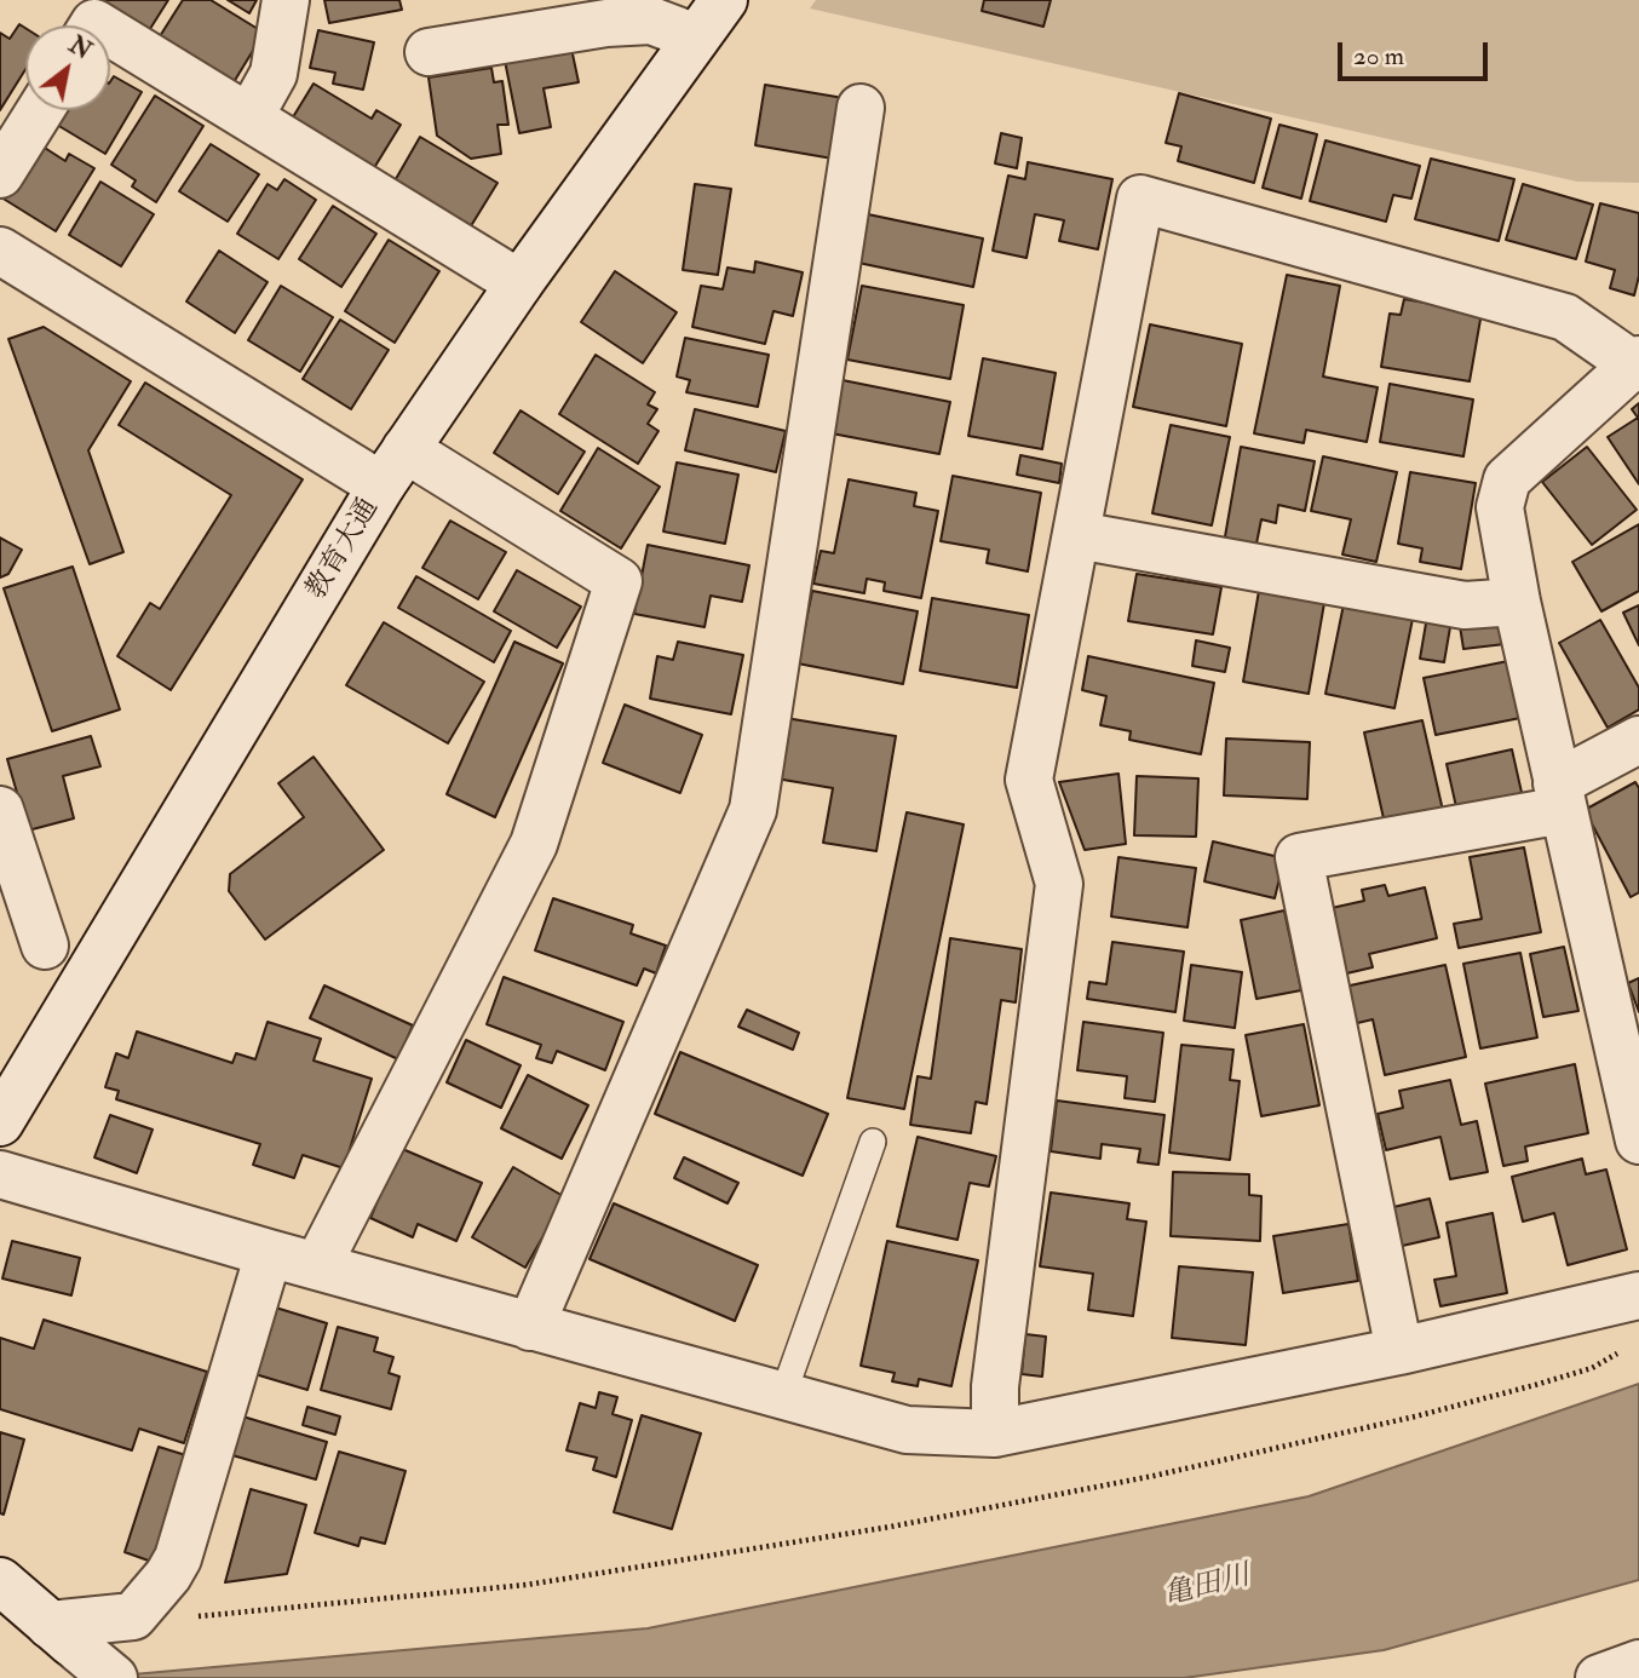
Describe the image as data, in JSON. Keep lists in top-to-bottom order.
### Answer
{
  "streets": {
    "street": ["教育大通"]
  },
  "water": ["亀田川"],
  "scale_bar": "20 m",
  "north": "top right"
}
